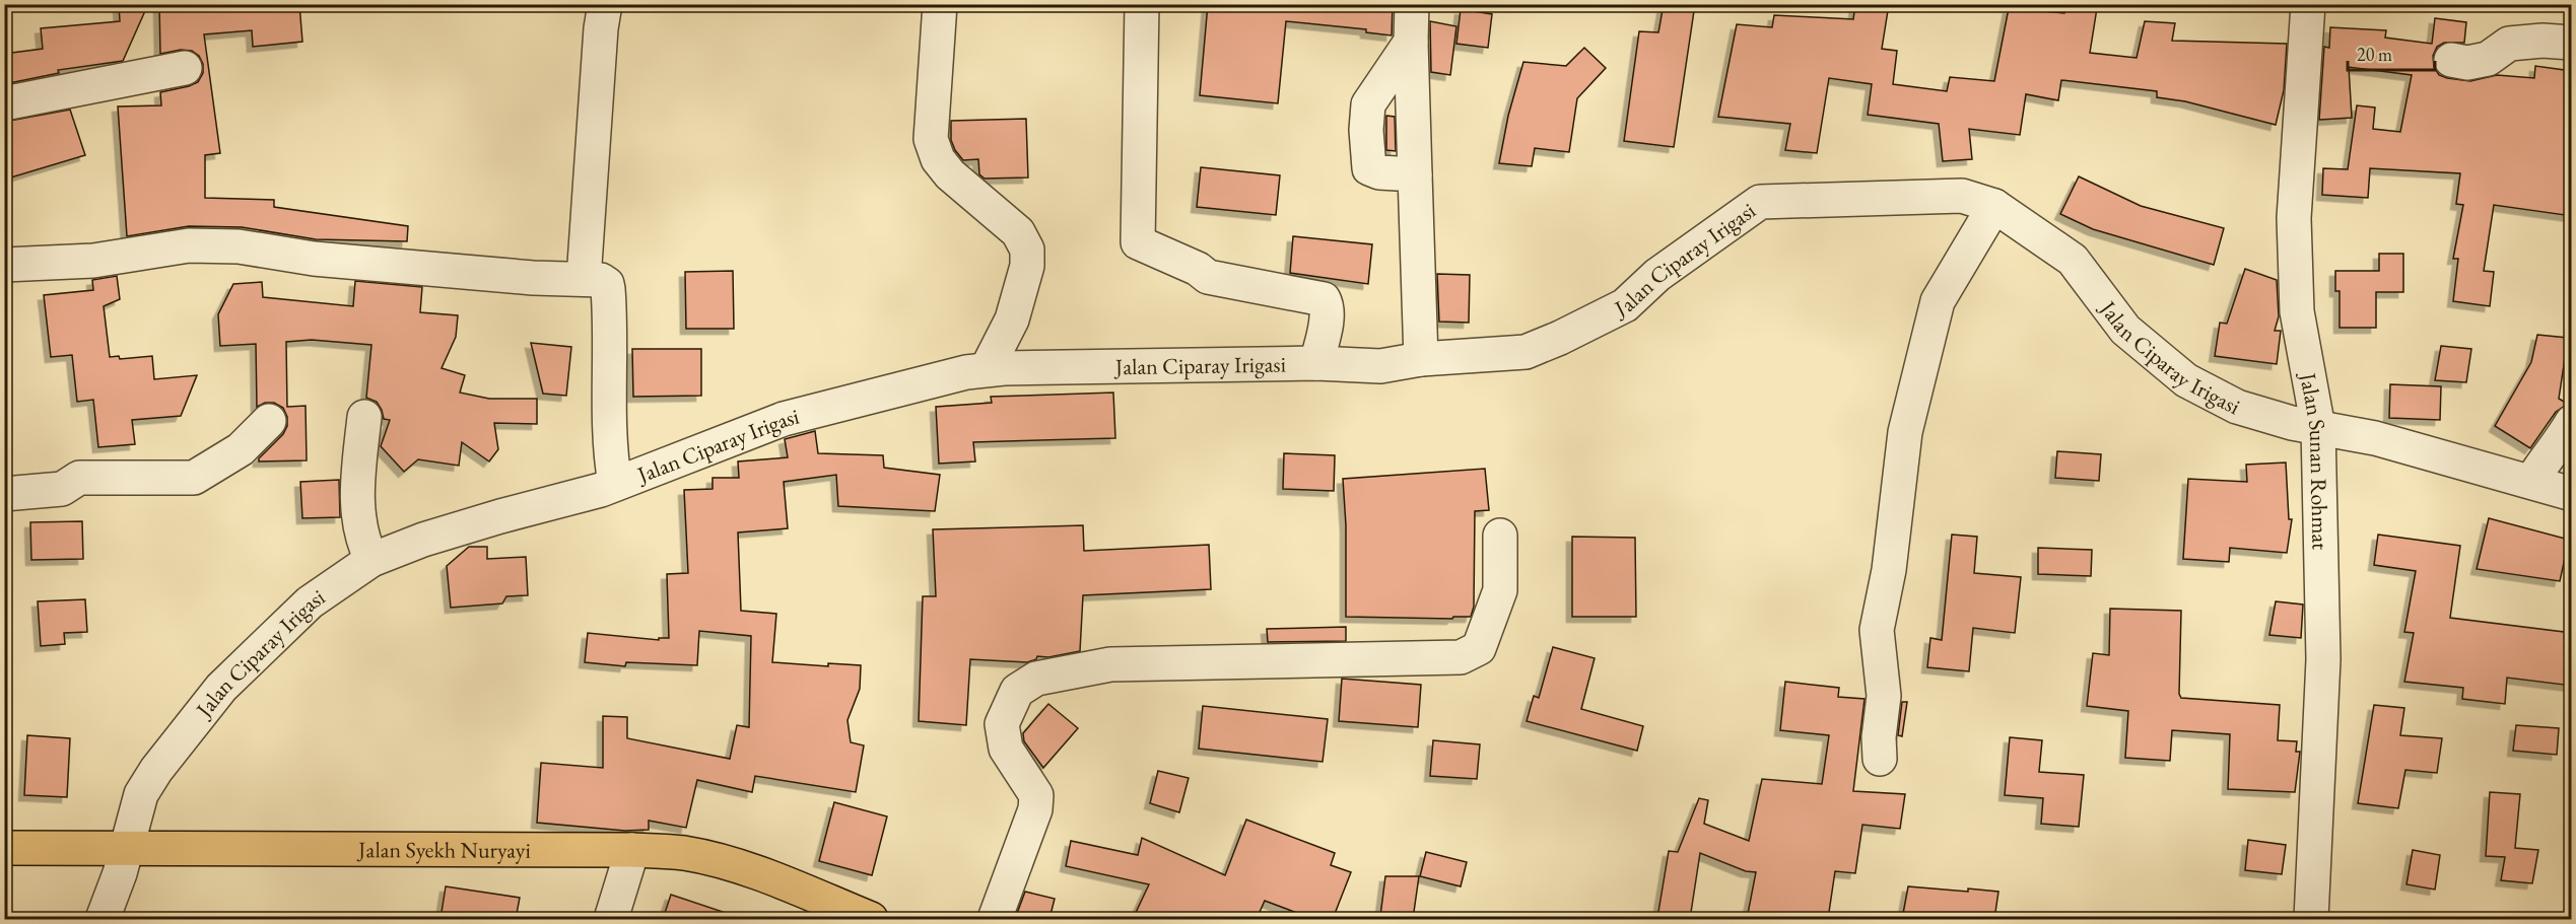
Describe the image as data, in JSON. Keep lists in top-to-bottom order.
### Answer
{
  "streets": {
    "main road": ["Jalan Syekh Nuryayi"],
    "street": ["Jalan Ciparay Irigasi", "Jalan Sunan Rohmat"]
  },
  "crossings": [
    ["Jalan Ciparay Irigasi", "Jalan Sunan Rohmat"],
    ["Jalan Ciparay Irigasi", "Jalan Syekh Nuryayi"]
  ],
  "scale_bar": "20 m"
}
